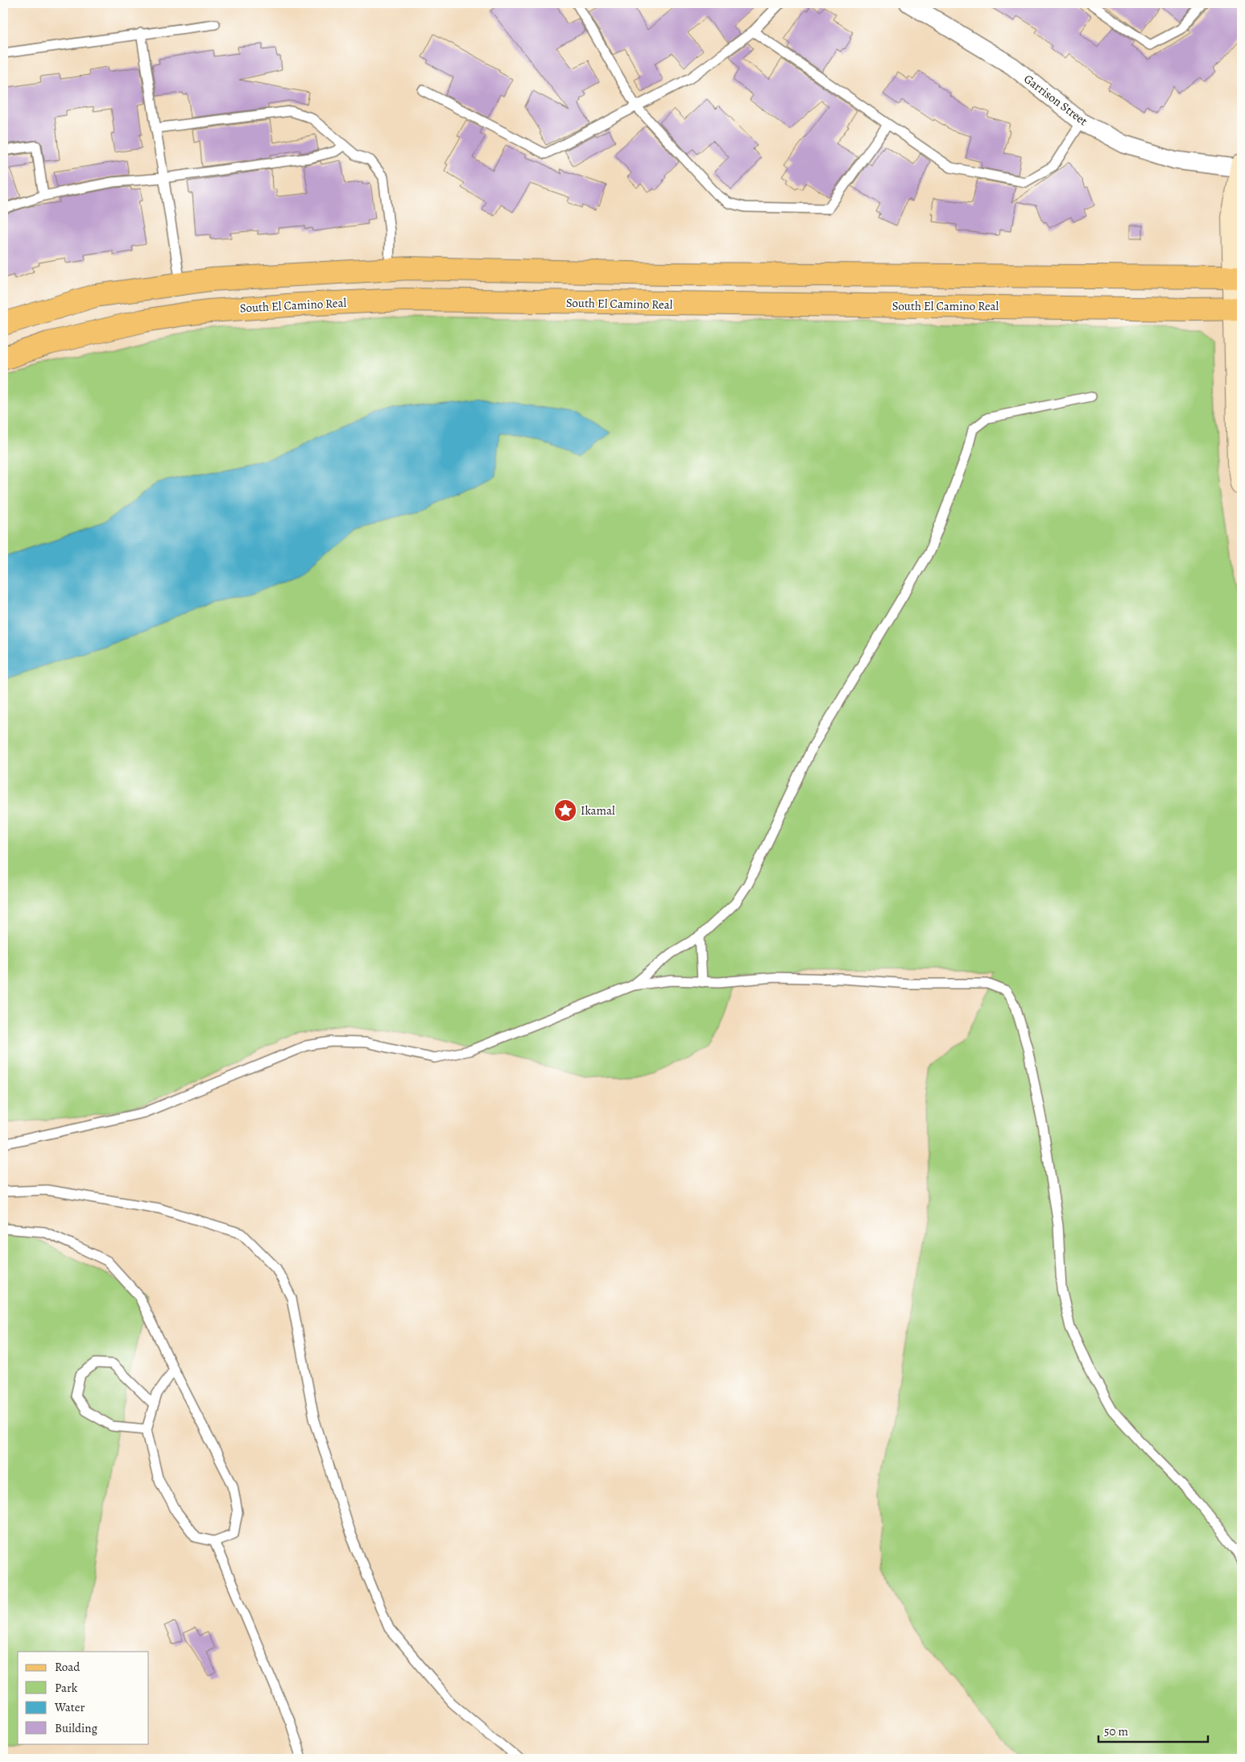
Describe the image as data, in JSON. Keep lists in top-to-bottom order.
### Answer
{
  "streets": {
    "main road": ["South El Camino Real"],
    "street": ["Garrison Street"]
  },
  "places": {
    "place": ["Ikamal"]
  },
  "legend": [
    "Road",
    "Park",
    "Water",
    "Building"
  ],
  "scale_bar": "50 m"
}
